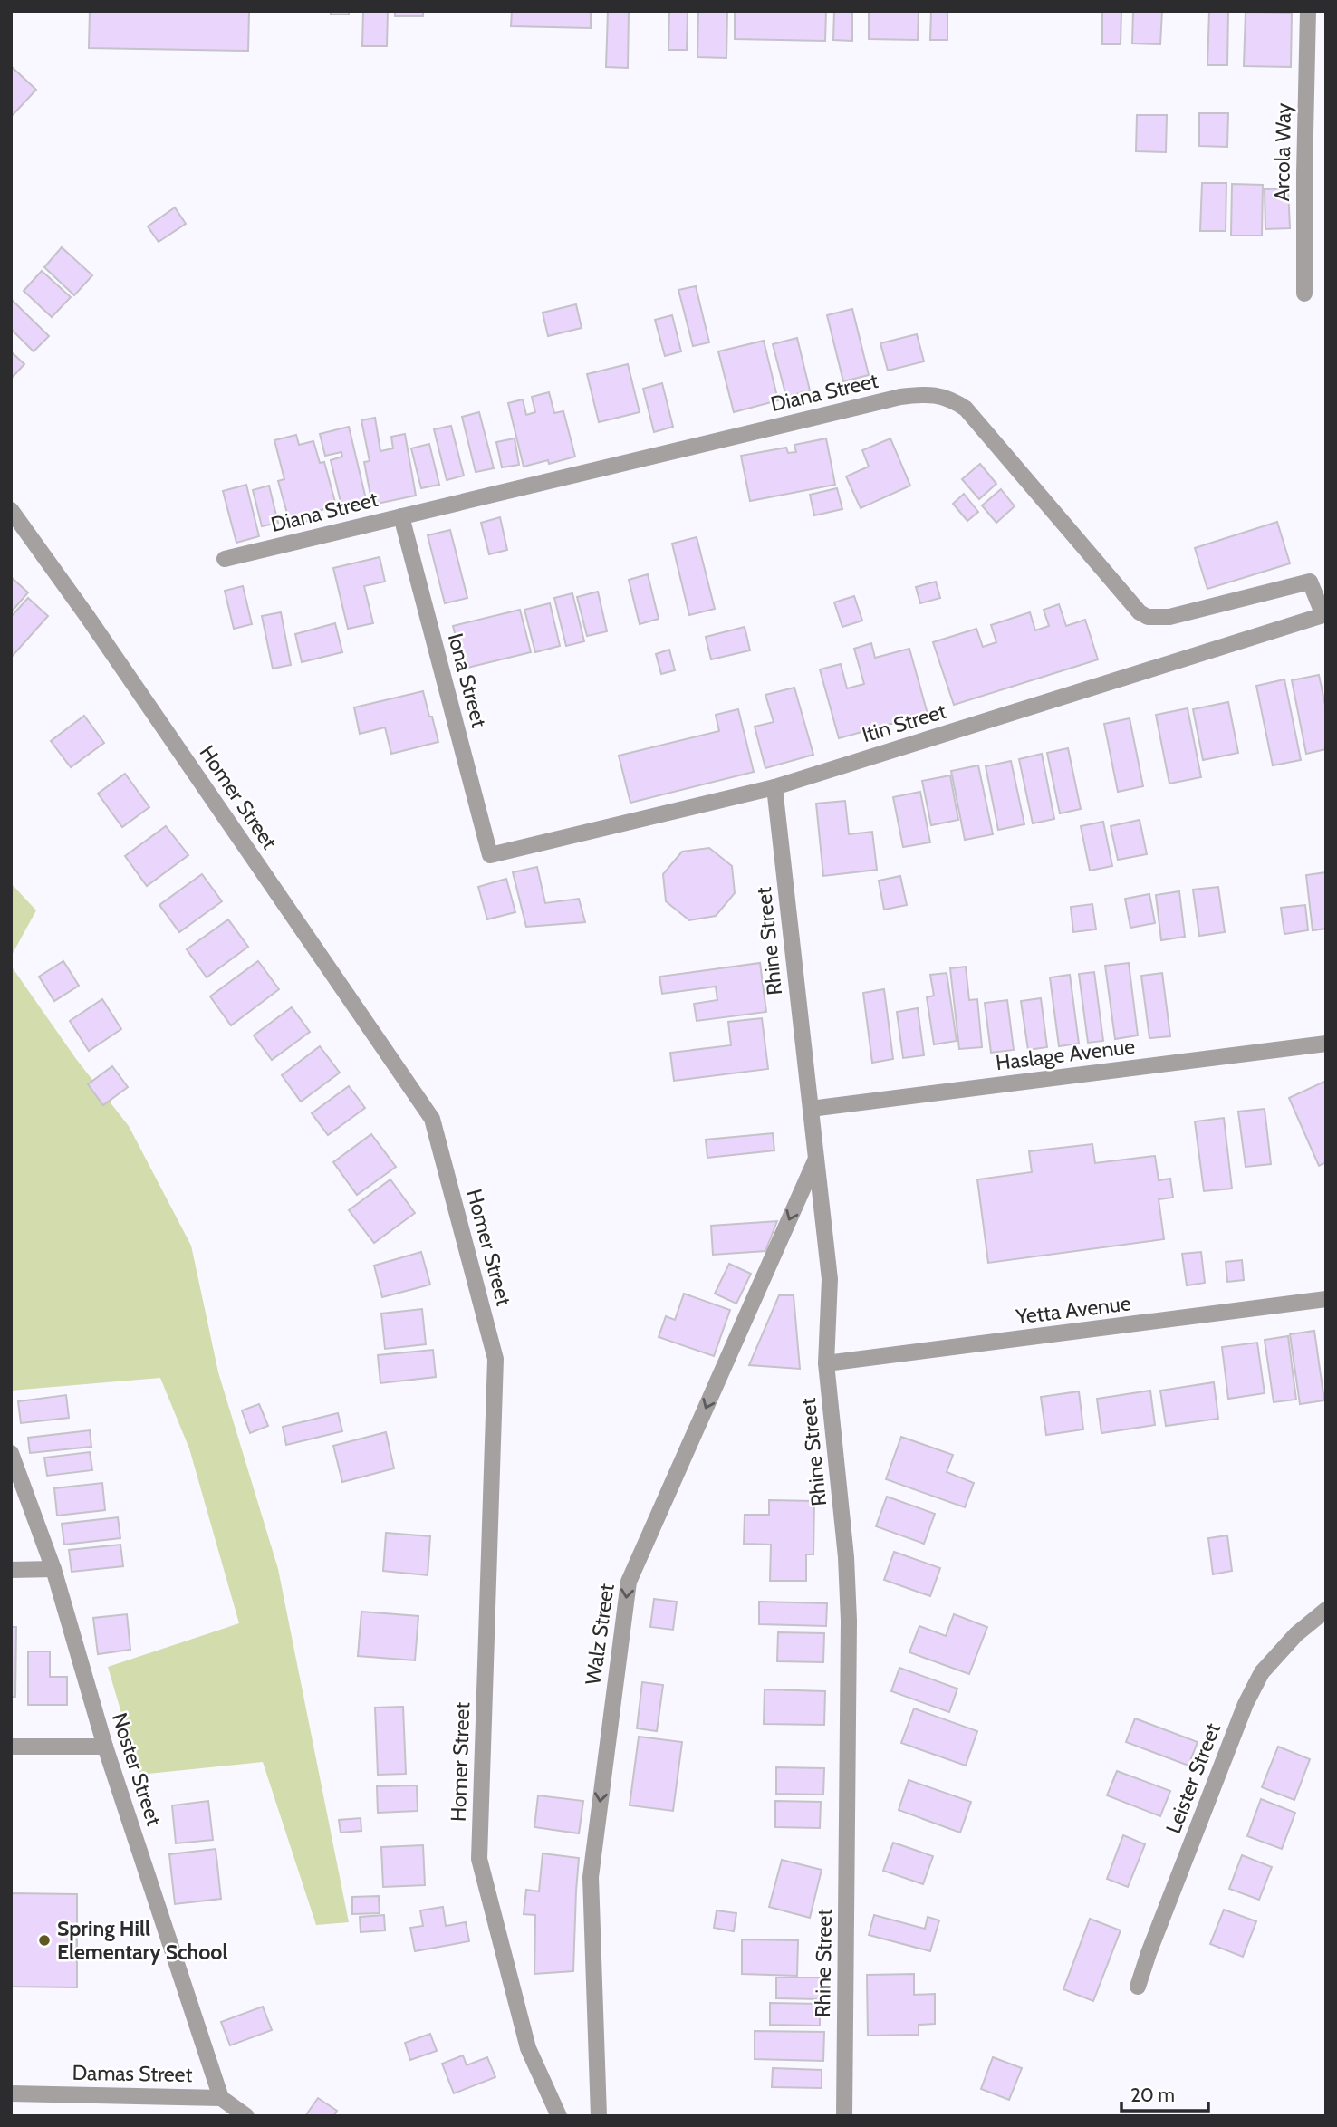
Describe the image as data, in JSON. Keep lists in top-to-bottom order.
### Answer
{
  "streets": {
    "street": [
      "Arcola Way",
      "Diana Street",
      "Iona Street",
      "Itin Street",
      "Homer Street",
      "Rhine Street",
      "Haslage Avenue",
      "Yetta Avenue",
      "Walz Street",
      "Noster Street",
      "Leister Street",
      "Damas Street"
    ]
  },
  "crossings": [
    ["Diana Street", "Iona Street"],
    ["Diana Street", "Itin Street"],
    ["Iona Street", "Itin Street"],
    ["Itin Street", "Rhine Street"],
    ["Rhine Street", "Haslage Avenue"],
    ["Rhine Street", "Yetta Avenue"],
    ["Rhine Street", "Walz Street"],
    ["Noster Street", "Damas Street"]
  ],
  "one_way": ["Walz Street"],
  "places": ["Spring Hill Elementary School"],
  "scale_bar": "20 m"
}
